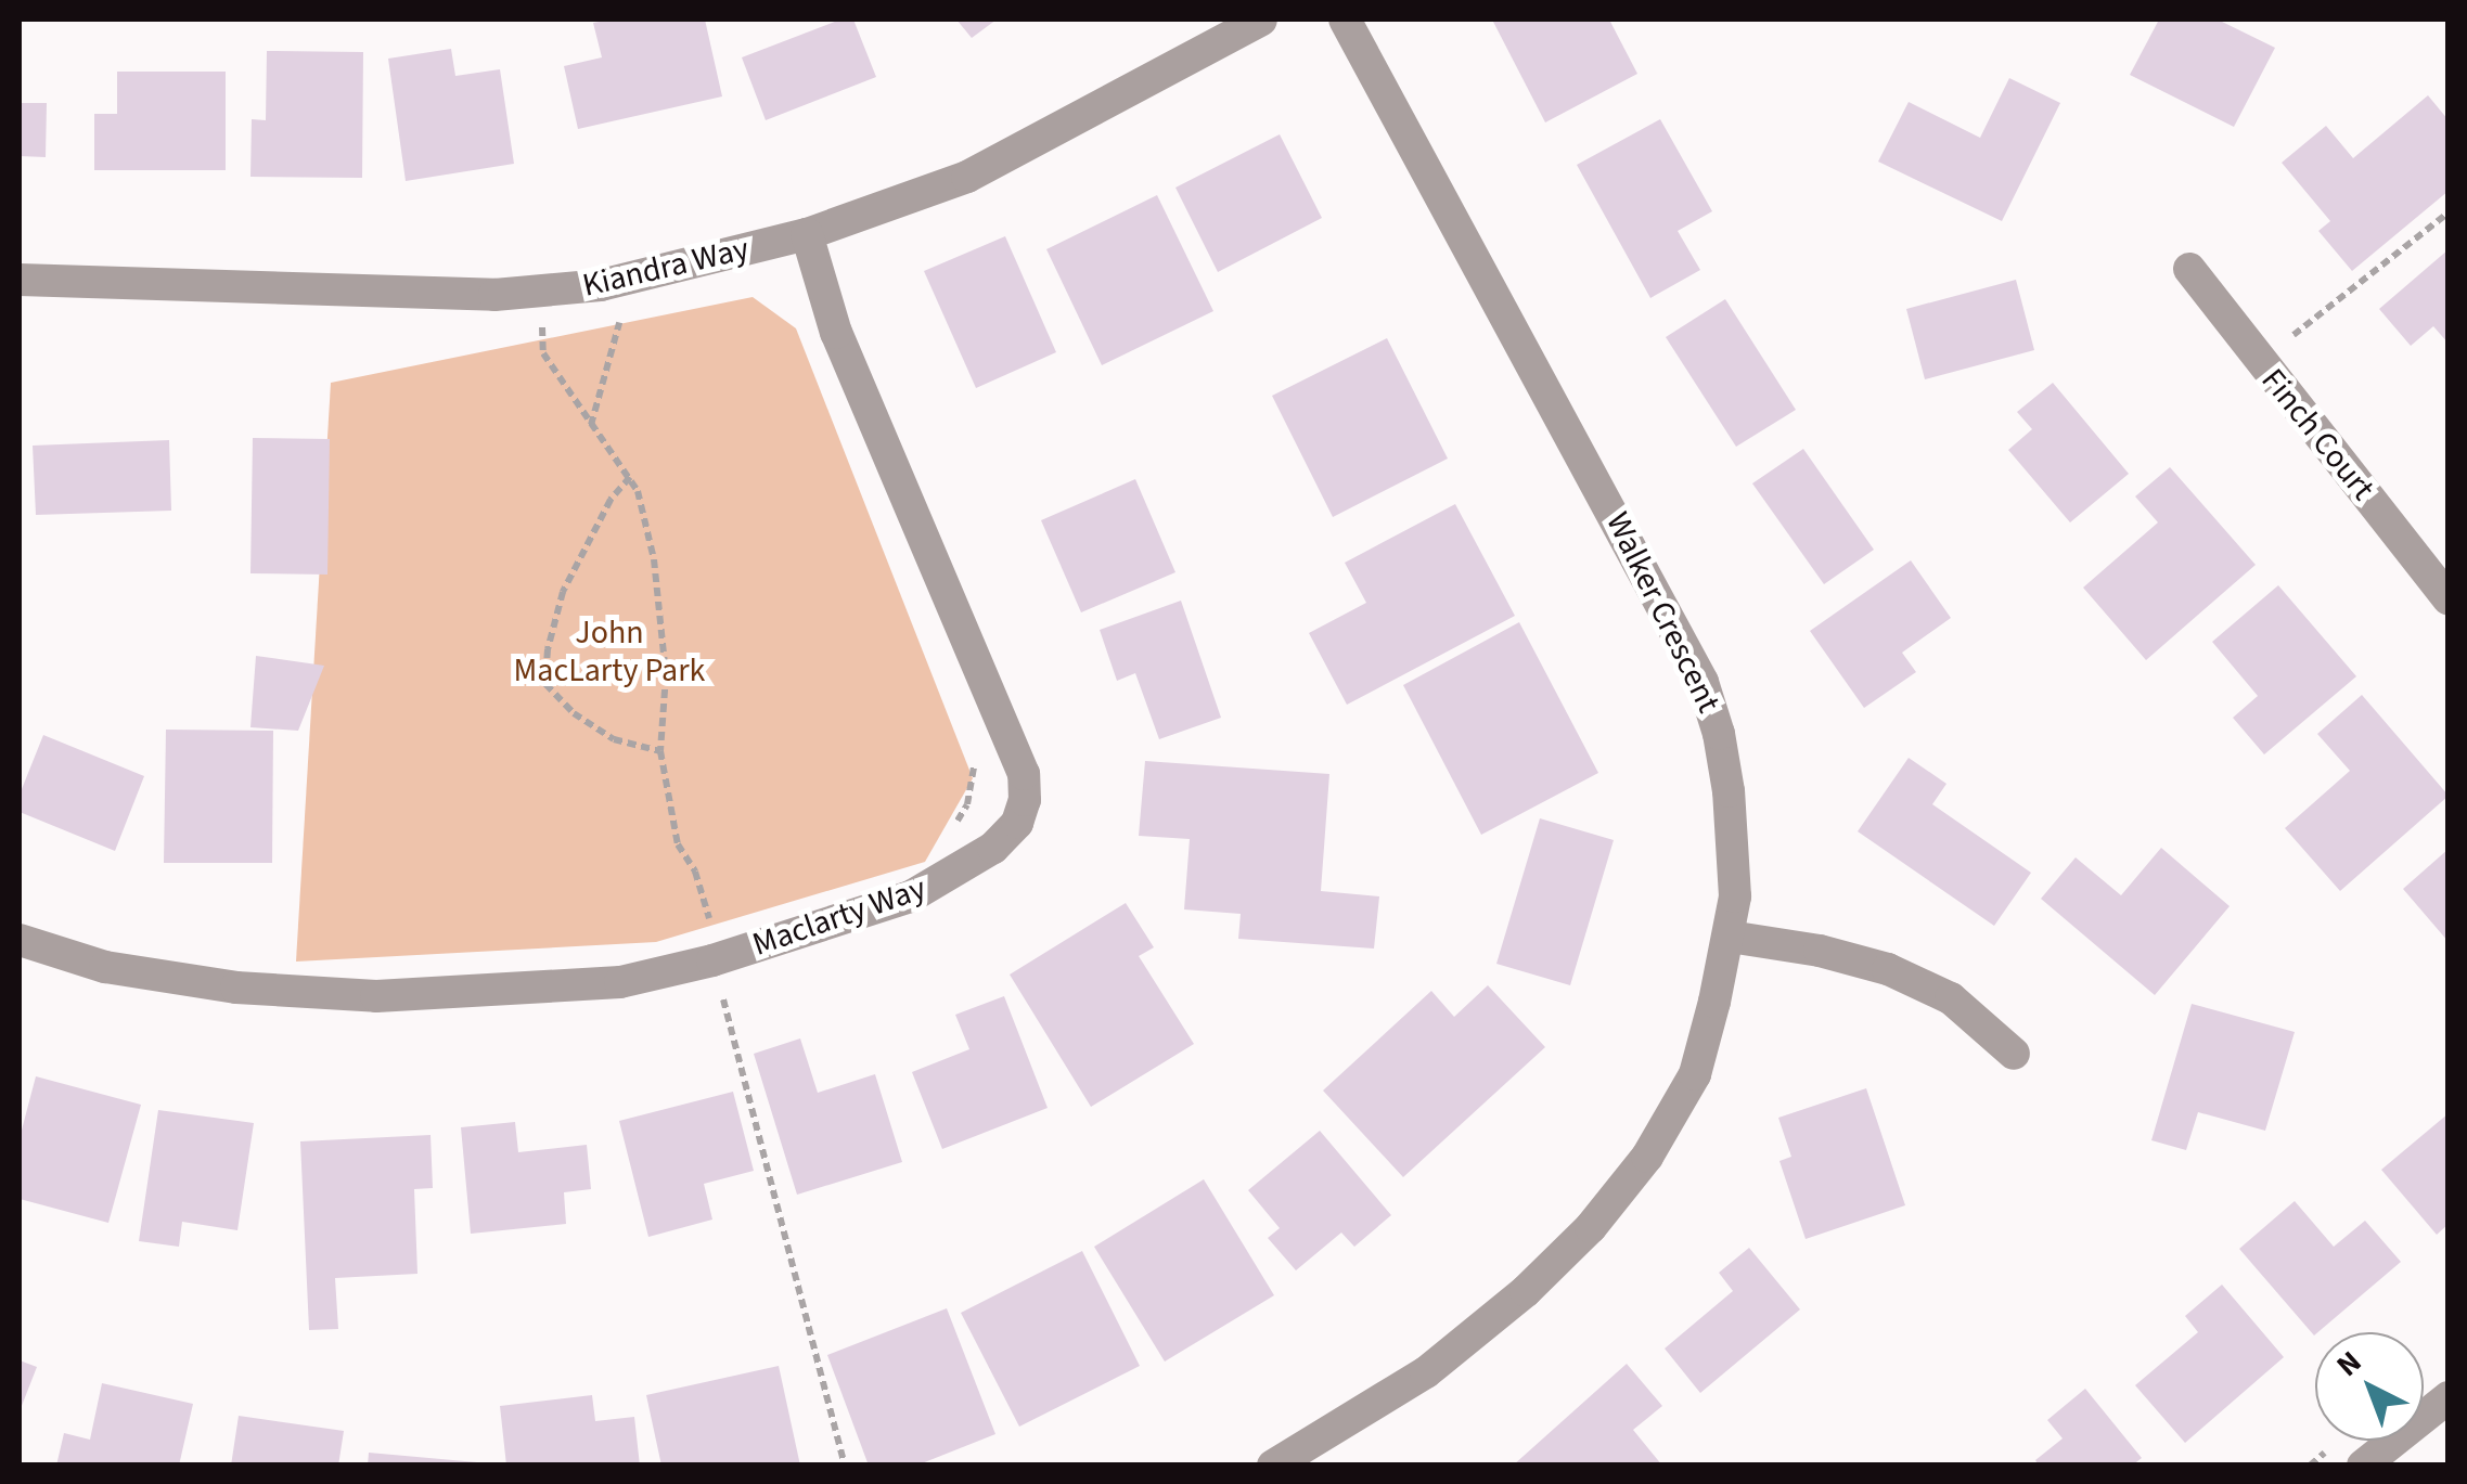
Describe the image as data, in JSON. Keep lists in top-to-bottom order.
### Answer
{
  "streets": {
    "street": [
      "Kiandra Way",
      "Finch Court",
      "Walker Crescent",
      "Maclarty Way"
    ]
  },
  "crossings": [
    ["Kiandra Way", "Maclarty Way"]
  ],
  "parks": ["John MacLarty Park"],
  "north": "top left"
}
